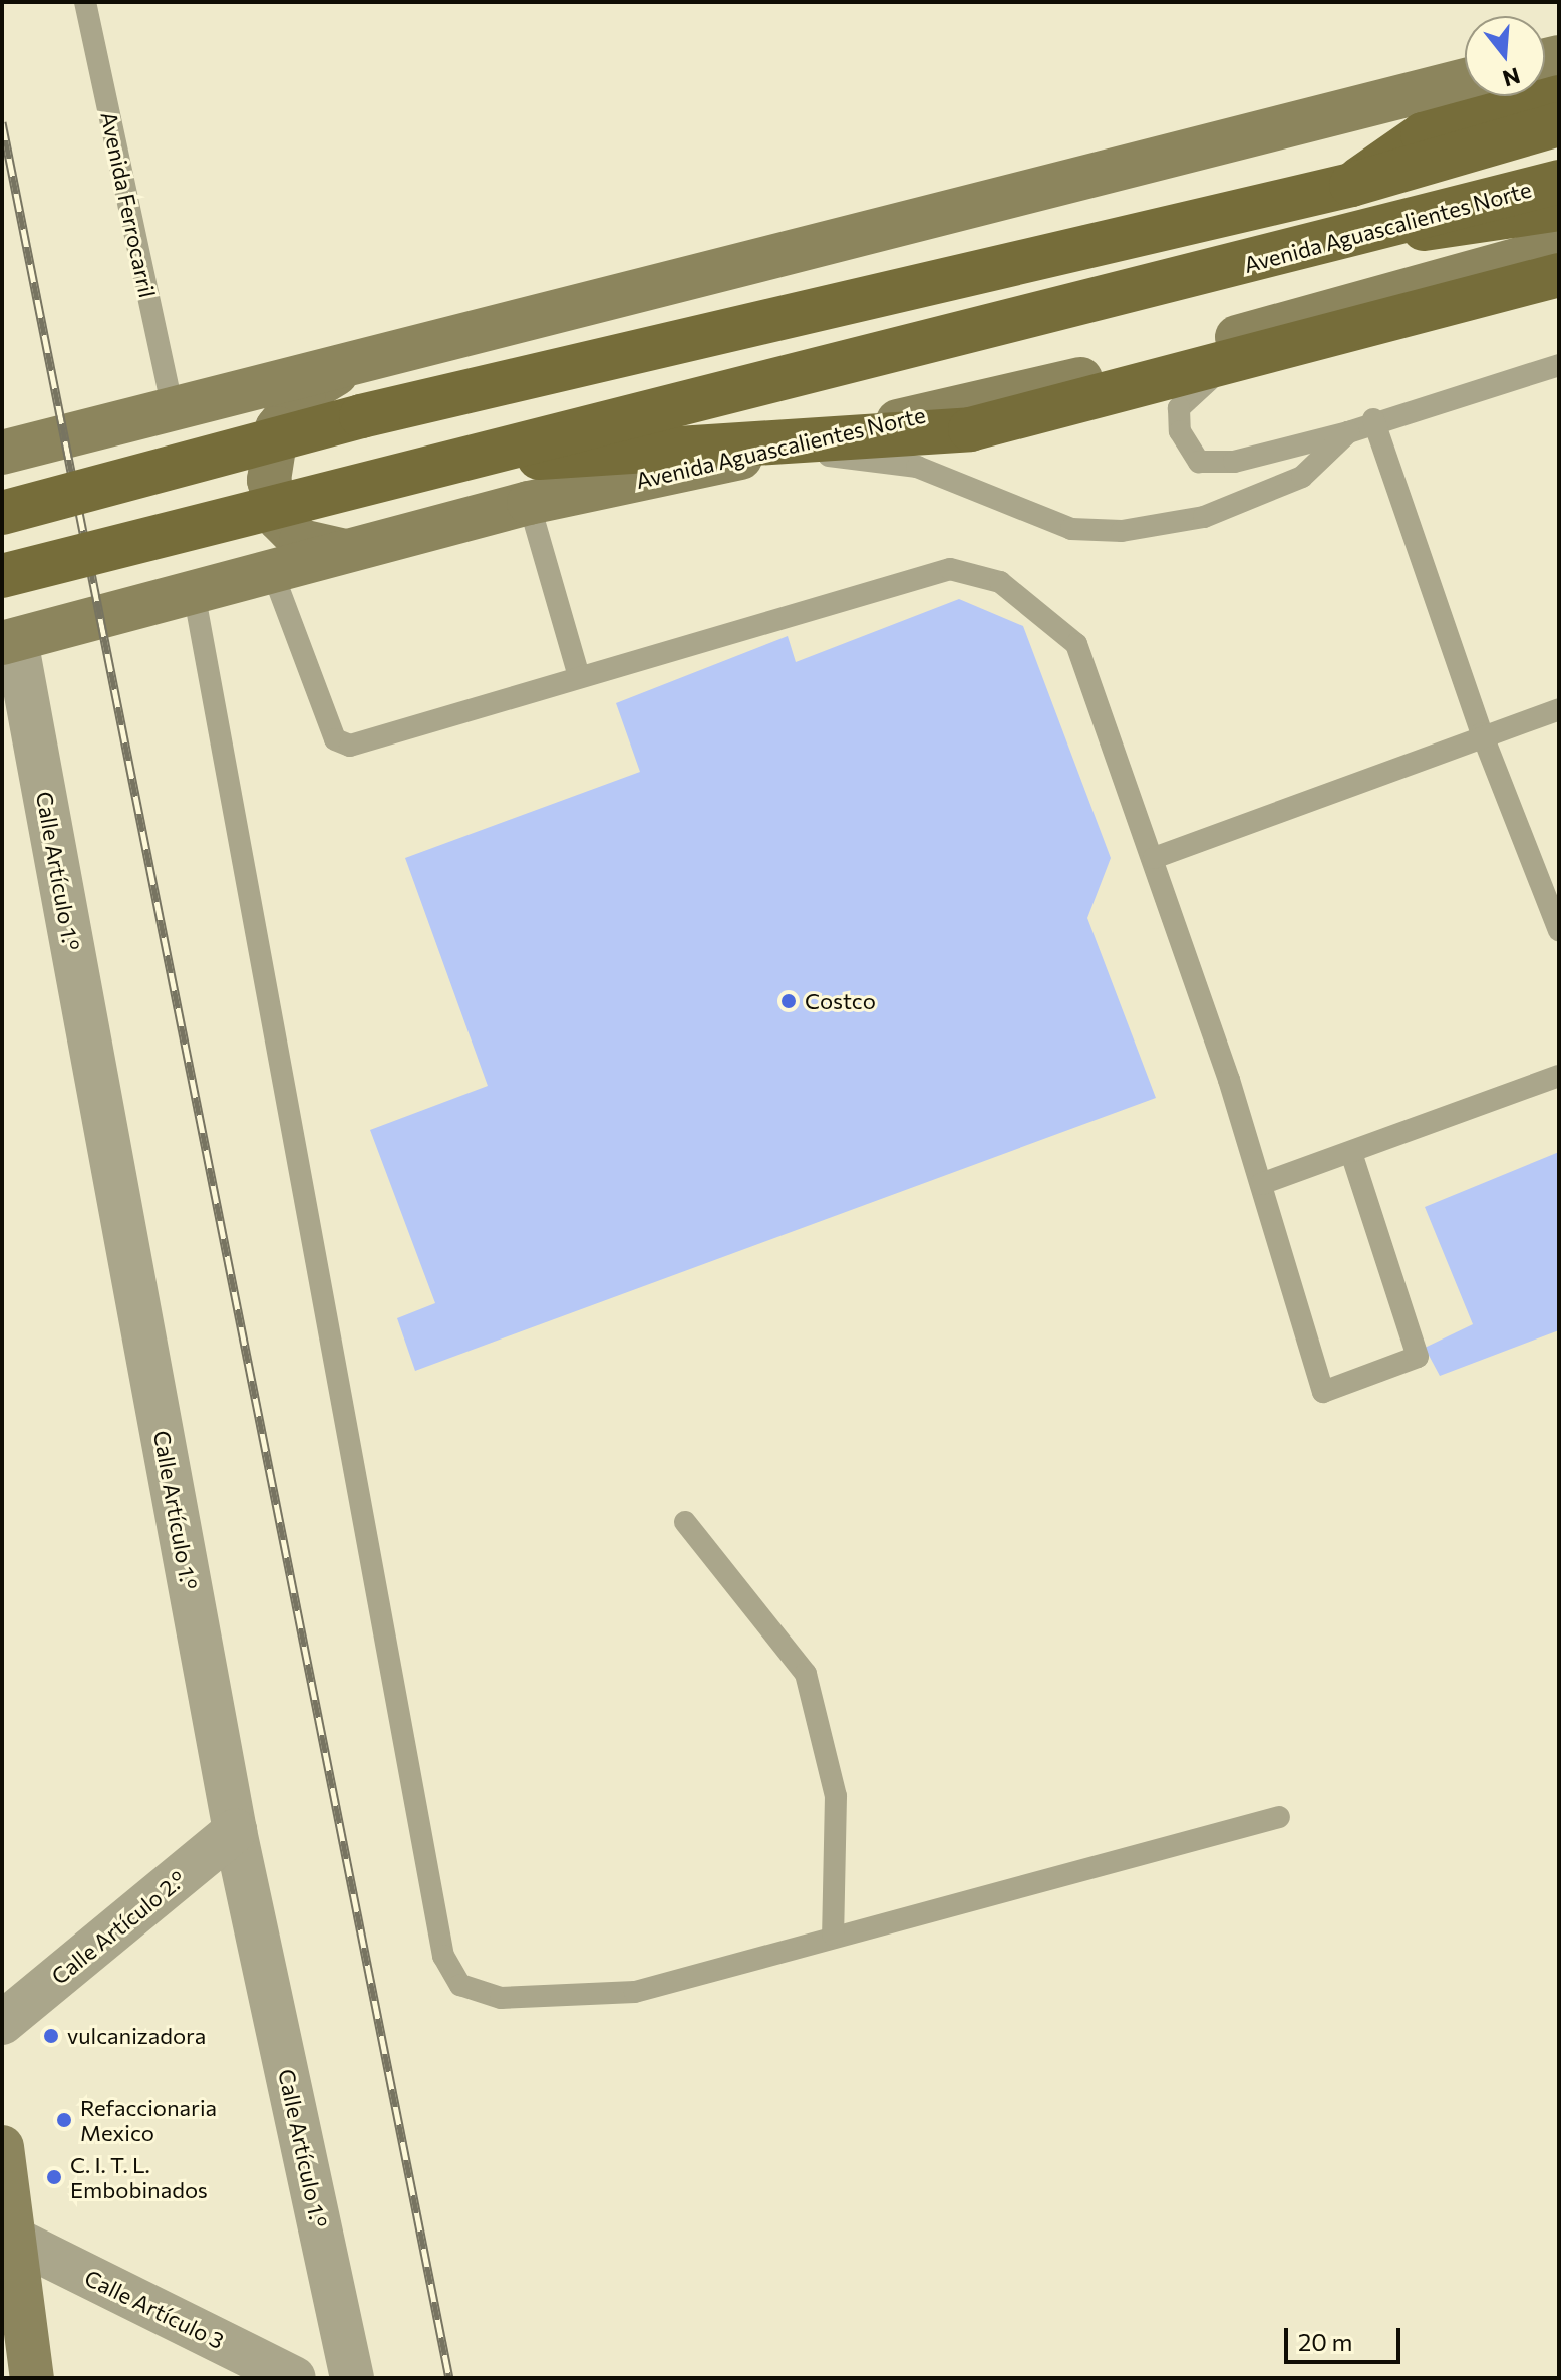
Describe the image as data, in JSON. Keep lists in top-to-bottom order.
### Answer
{
  "streets": {
    "main road": ["Avenida Aguascalientes Norte"],
    "street": ["Calle Artículo 1.º", "Calle Artículo 2.º", "Calle Artículo 3"],
    "lane": ["Avenida Ferrocarril"]
  },
  "crossings": [
    ["Avenida Aguascalientes Norte", "Calle Artículo 1.º"],
    ["Calle Artículo 1.º", "Calle Artículo 2.º"]
  ],
  "places": [
    "Costco",
    "vulcanizadora",
    "Refaccionaria Mexico",
    "C. I. T. L. Embobinados"
  ],
  "scale_bar": "20 m",
  "north": "bottom"
}
